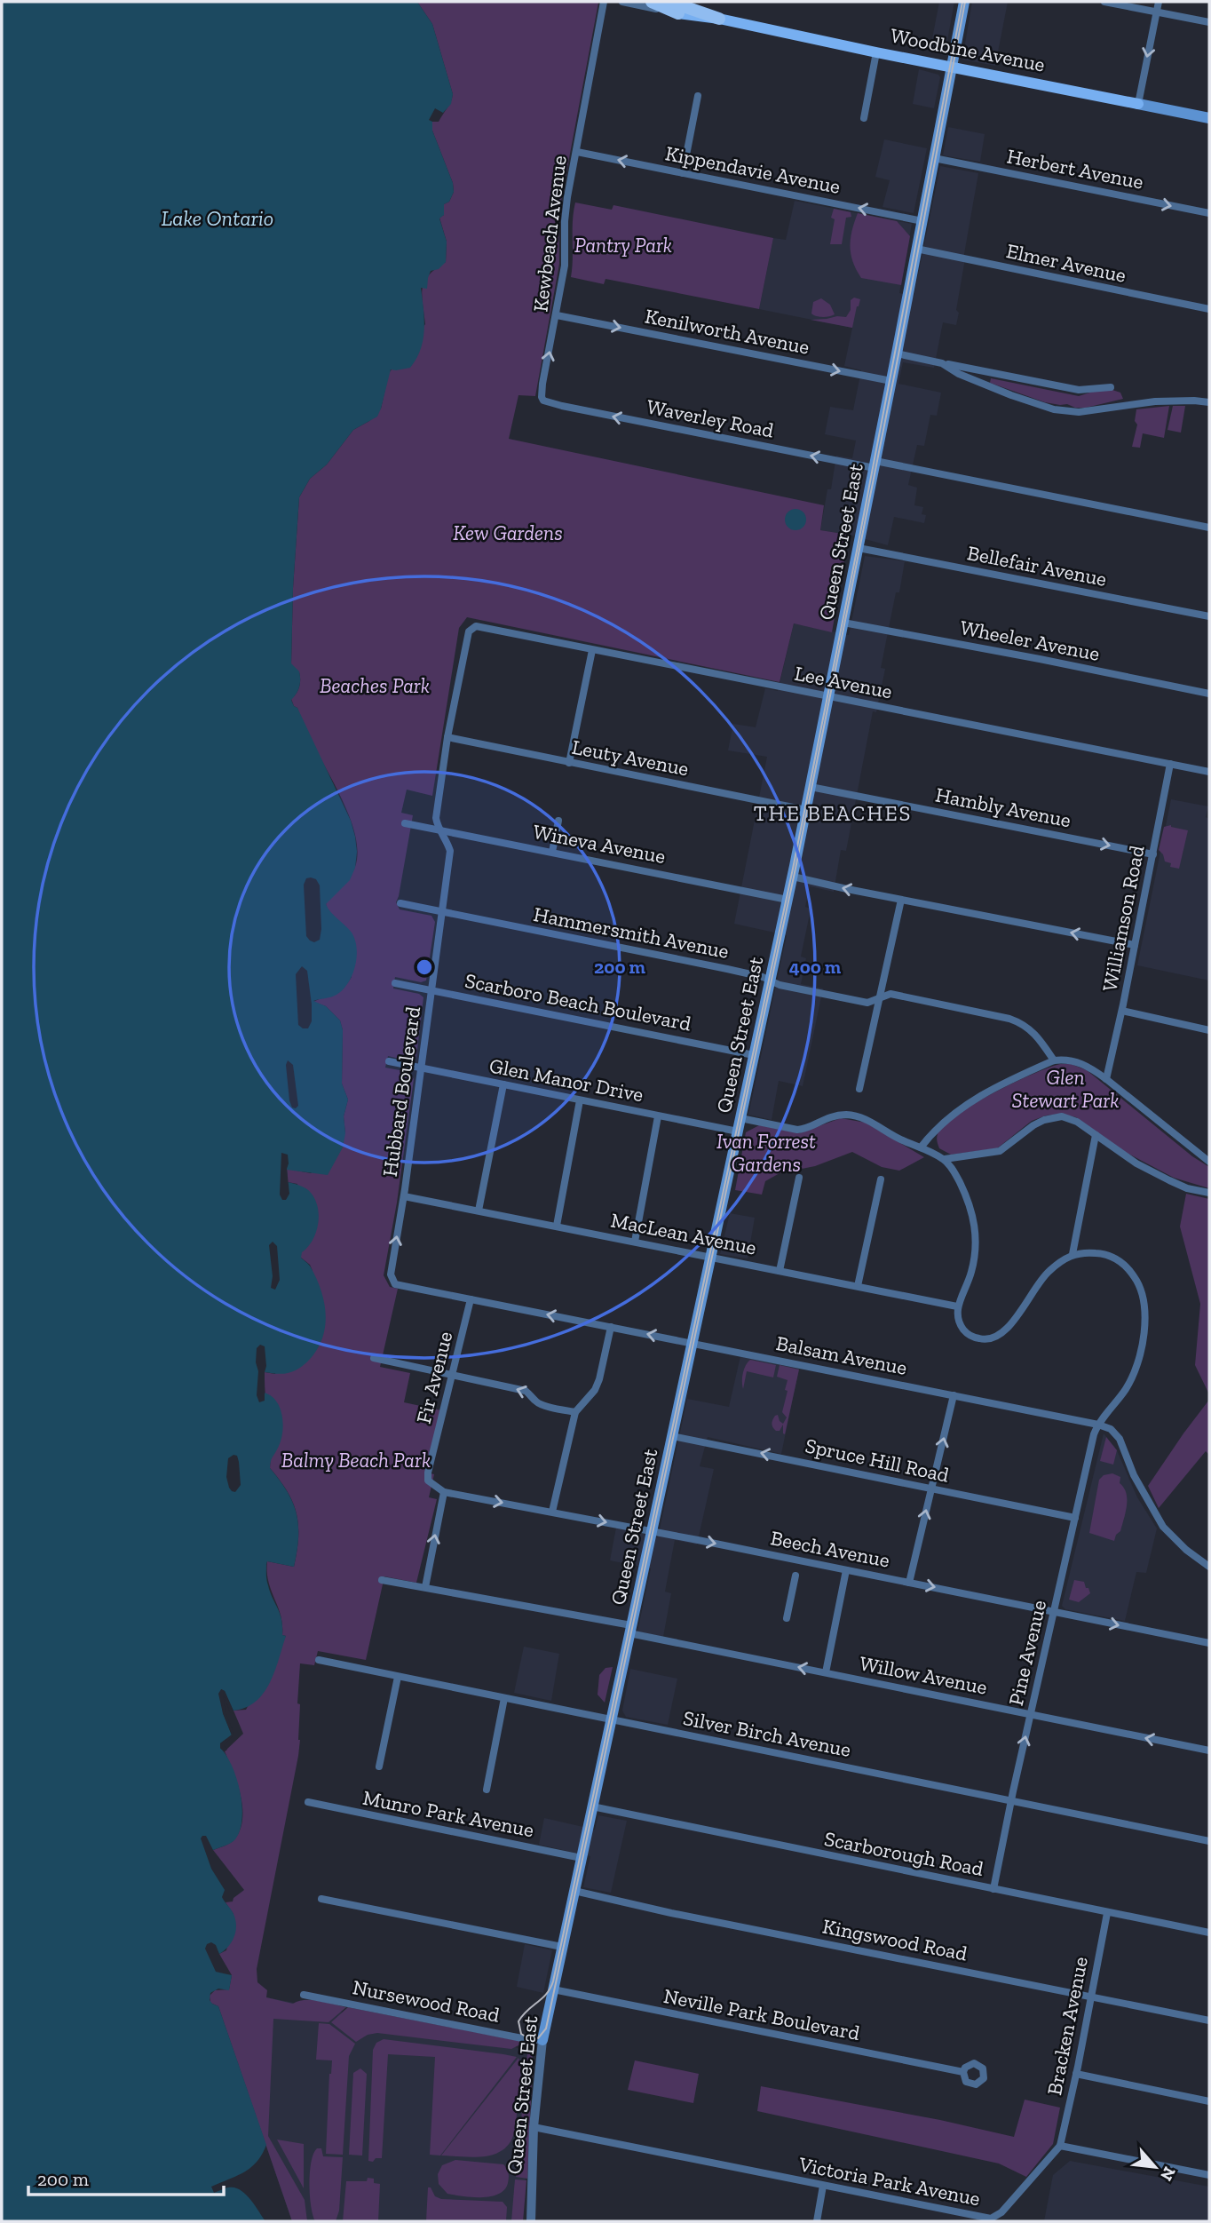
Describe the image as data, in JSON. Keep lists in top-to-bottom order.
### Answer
{
  "streets": {
    "highway": ["Woodbine Avenue"],
    "main road": ["Queen Street East"],
    "street": [
      "Herbert Avenue",
      "Kippendavie Avenue",
      "Kewbeach Avenue",
      "Elmer Avenue",
      "Kenilworth Avenue",
      "Waverley Road",
      "Bellefair Avenue",
      "Wheeler Avenue",
      "Lee Avenue",
      "Leuty Avenue",
      "Hambly Avenue",
      "Wineva Avenue",
      "Williamson Road",
      "Hammersmith Avenue",
      "Scarboro Beach Boulevard",
      "Glen Manor Drive",
      "Hubbard Boulevard",
      "MacLean Avenue",
      "Balsam Avenue",
      "Fir Avenue",
      "Spruce Hill Road",
      "Beech Avenue",
      "Pine Avenue",
      "Willow Avenue",
      "Silver Birch Avenue",
      "Munro Park Avenue",
      "Scarborough Road",
      "Kingswood Road",
      "Nursewood Road",
      "Neville Park Boulevard",
      "Bracken Avenue",
      "Victoria Park Avenue"
    ]
  },
  "crossings": [
    ["Woodbine Avenue", "Queen Street East"],
    ["Herbert Avenue", "Queen Street East"],
    ["Kippendavie Avenue", "Kewbeach Avenue"],
    ["Kippendavie Avenue", "Queen Street East"],
    ["Kewbeach Avenue", "Kenilworth Avenue"],
    ["Kewbeach Avenue", "Waverley Road"],
    ["Elmer Avenue", "Queen Street East"],
    ["Kenilworth Avenue", "Queen Street East"],
    ["Waverley Road", "Queen Street East"],
    ["Queen Street East", "Bellefair Avenue"],
    ["Queen Street East", "Wheeler Avenue"],
    ["Queen Street East", "Lee Avenue"],
    ["Queen Street East", "Leuty Avenue"],
    ["Queen Street East", "Hambly Avenue"],
    ["Queen Street East", "Wineva Avenue"],
    ["Queen Street East", "Hammersmith Avenue"],
    ["Queen Street East", "Scarboro Beach Boulevard"],
    ["Queen Street East", "Glen Manor Drive"],
    ["Queen Street East", "MacLean Avenue"],
    ["Queen Street East", "Balsam Avenue"],
    ["Queen Street East", "Spruce Hill Road"],
    ["Queen Street East", "Beech Avenue"],
    ["Queen Street East", "Willow Avenue"],
    ["Queen Street East", "Silver Birch Avenue"],
    ["Queen Street East", "Munro Park Avenue"],
    ["Queen Street East", "Scarborough Road"],
    ["Queen Street East", "Kingswood Road"],
    ["Queen Street East", "Nursewood Road"],
    ["Queen Street East", "Neville Park Boulevard"],
    ["Queen Street East", "Victoria Park Avenue"],
    ["Lee Avenue", "Williamson Road"],
    ["Lee Avenue", "Hubbard Boulevard"],
    ["Leuty Avenue", "Hubbard Boulevard"],
    ["Hambly Avenue", "Williamson Road"],
    ["Wineva Avenue", "Hubbard Boulevard"],
    ["Hammersmith Avenue", "Hubbard Boulevard"],
    ["Scarboro Beach Boulevard", "Hubbard Boulevard"],
    ["Glen Manor Drive", "Hubbard Boulevard"],
    ["Hubbard Boulevard", "MacLean Avenue"],
    ["Hubbard Boulevard", "Balsam Avenue"],
    ["Balsam Avenue", "Fir Avenue"],
    ["Balsam Avenue", "Pine Avenue"],
    ["Fir Avenue", "Beech Avenue"],
    ["Spruce Hill Road", "Pine Avenue"],
    ["Beech Avenue", "Pine Avenue"],
    ["Pine Avenue", "Willow Avenue"],
    ["Pine Avenue", "Silver Birch Avenue"],
    ["Pine Avenue", "Scarborough Road"],
    ["Scarborough Road", "Bracken Avenue"],
    ["Kingswood Road", "Bracken Avenue"],
    ["Bracken Avenue", "Victoria Park Avenue"]
  ],
  "one_way": [
    "Herbert Avenue",
    "Kippendavie Avenue",
    "Kenilworth Avenue",
    "Waverley Road",
    "Hambly Avenue",
    "Spruce Hill Road",
    "Beech Avenue",
    "Willow Avenue"
  ],
  "districts": ["THE BEACHES"],
  "water": ["Lake Ontario"],
  "parks": [
    "Pantry Park",
    "Kew Gardens",
    "Beaches Park",
    "Glen Stewart Park",
    "Ivan Forrest Gardens",
    "Balmy Beach Park"
  ],
  "scale_bar": "200 m",
  "north": "bottom right",
  "rings": ["200 m", "400 m"]
}
